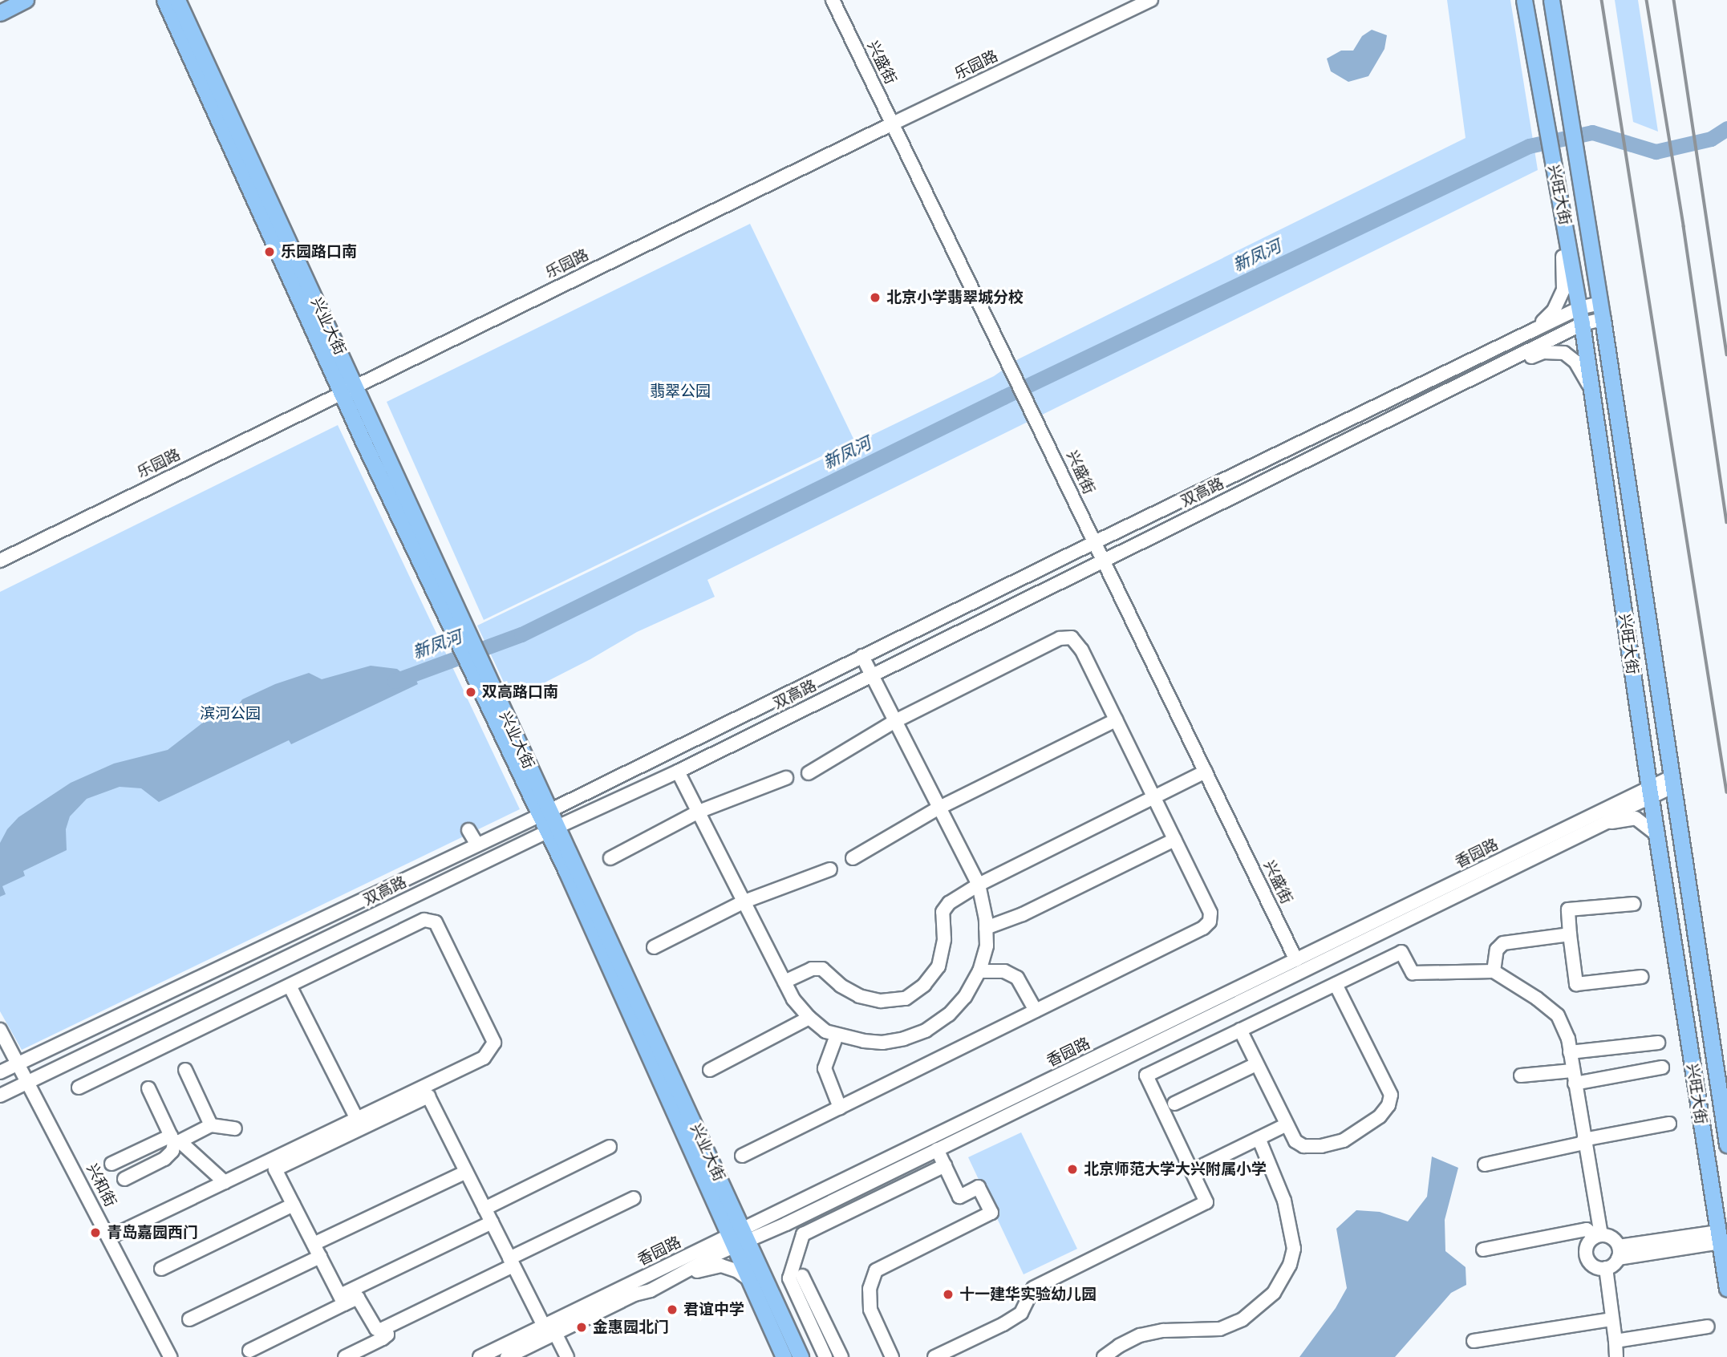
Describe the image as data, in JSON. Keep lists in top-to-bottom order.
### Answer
{
  "streets": {
    "main road": ["兴旺大街", "兴业大街"],
    "street": [
      "兴盛街",
      "乐园路",
      "双高路",
      "香园路",
      "兴和街"
    ]
  },
  "crossings": [
    ["兴盛街", "乐园路"],
    ["兴盛街", "双高路"],
    ["兴盛街", "香园路"],
    ["乐园路", "兴业大街"],
    ["兴旺大街", "双高路"],
    ["兴旺大街", "香园路"],
    ["兴业大街", "双高路"],
    ["兴业大街", "香园路"],
    ["双高路", "兴和街"]
  ],
  "water": ["新凤河"],
  "parks": ["翡翠公园", "滨河公园"],
  "places": [
    "乐园路口南",
    "北京小学翡翠城分校",
    "双高路口南",
    "北京师范大学大兴附属小学",
    "青岛嘉园西门",
    "十一建华实验幼儿园",
    "君谊中学",
    "金惠园北门"
  ]
}
